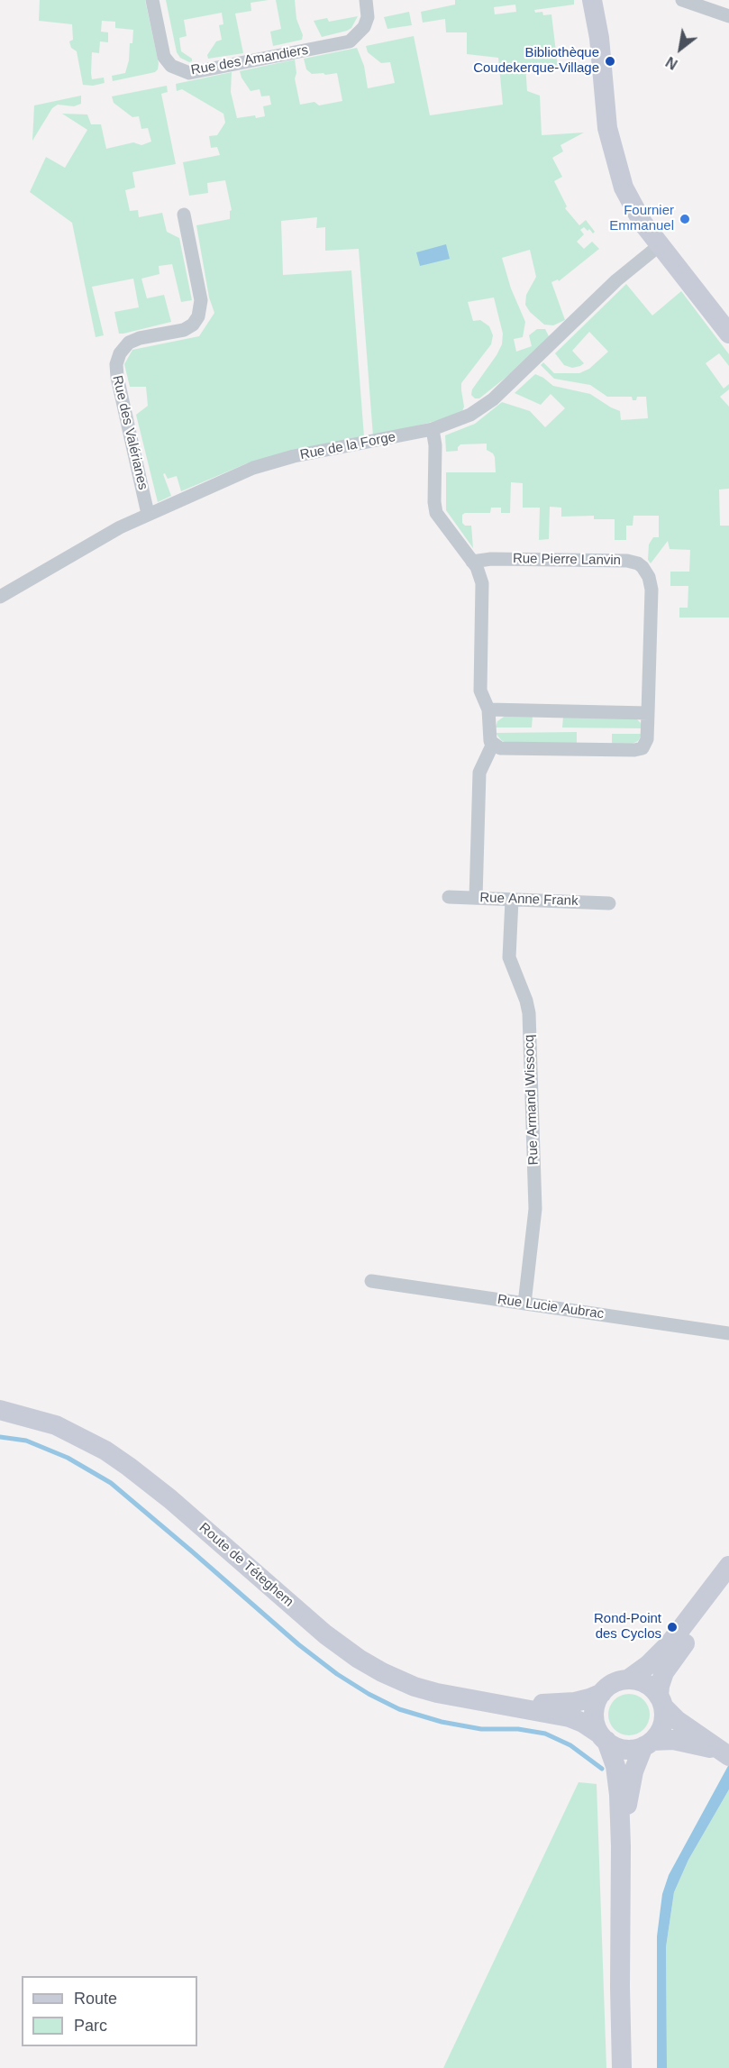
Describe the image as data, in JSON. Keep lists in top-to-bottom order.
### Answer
{
  "streets": {
    "main road": ["Route de Téteghem"],
    "street": [
      "Rue des Amandiers",
      "Rue des Valérianes",
      "Rue de la Forge",
      "Rue Pierre Lanvin",
      "Rue Anne Frank",
      "Rue Armand Wissocq",
      "Rue Lucie Aubrac"
    ]
  },
  "crossings": [
    ["Rue des Valérianes", "Rue de la Forge"],
    ["Rue Anne Frank", "Rue Armand Wissocq"],
    ["Rue Armand Wissocq", "Rue Lucie Aubrac"]
  ],
  "places": ["Bibliothèque Coudekerque-Village", "Fournier Emmanuel", "Rond-Point des Cyclos"],
  "legend": ["Route", "Parc"],
  "north": "bottom left"
}
